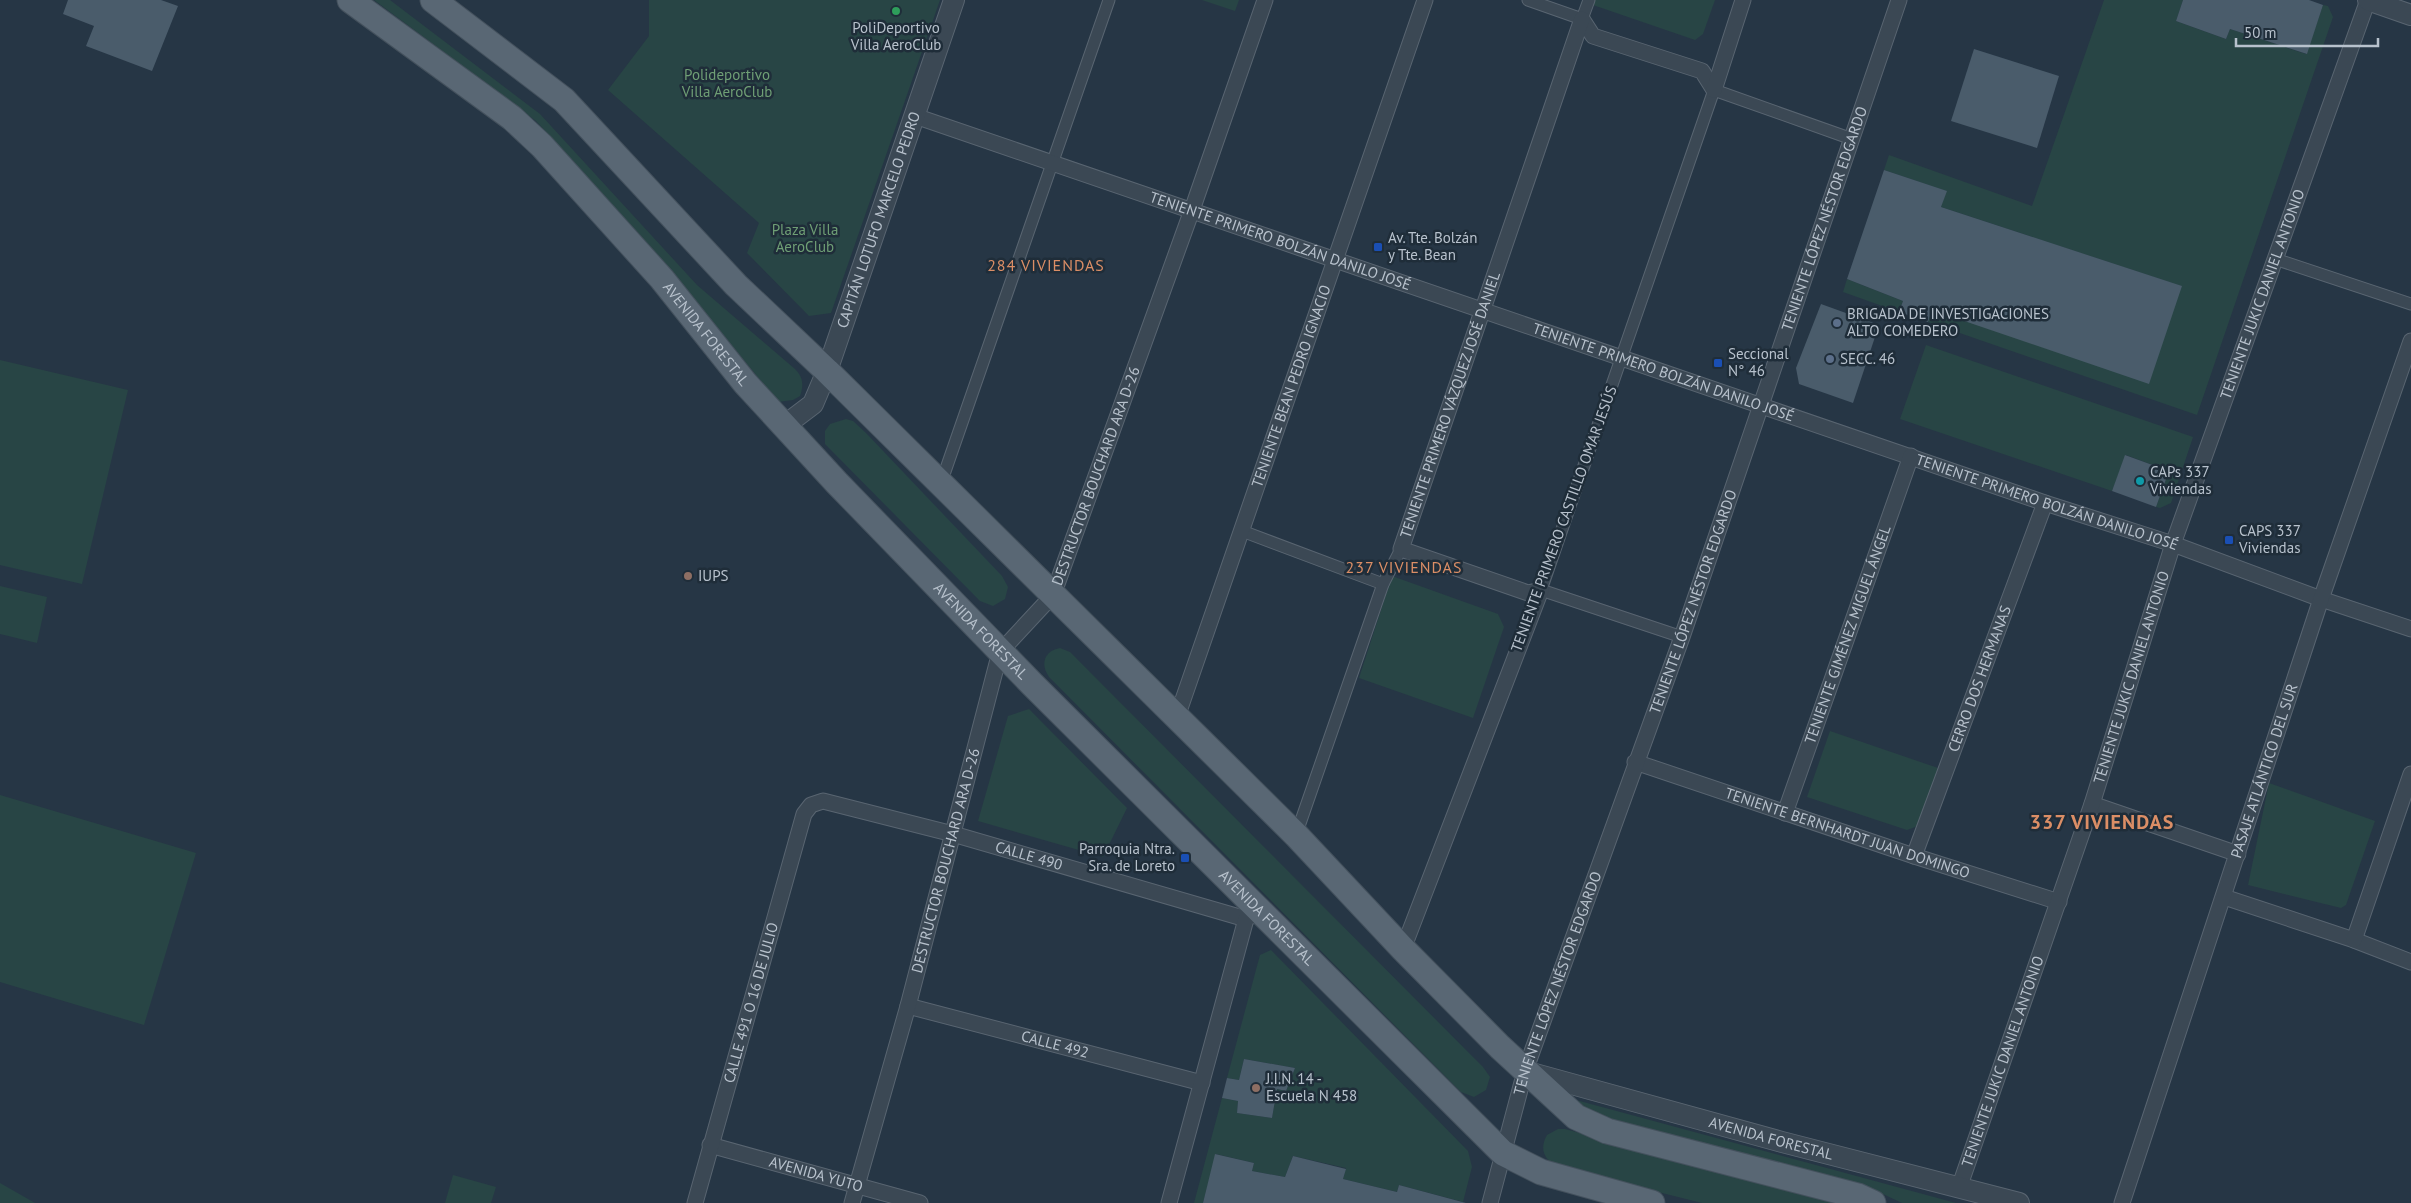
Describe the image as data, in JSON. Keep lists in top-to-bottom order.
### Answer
{
  "streets": {
    "main road": ["AVENIDA FORESTAL"],
    "street": [
      "TENIENTE LÓPEZ NÉSTOR EDGARDO",
      "CAPITÁN LOTUFO MARCELO PEDRO",
      "TENIENTE PRIMERO BOLZÁN DANILO JOSÉ",
      "TENIENTE JUKIC DANIEL ANTONIO",
      "TENIENTE BEAN PEDRO IGNACIO",
      "TENIENTE PRIMERO VÁZQUEZ JOSÉ DANIEL",
      "DESTRUCTOR BOUCHARD ARA D-26",
      "TENIENTE PRIMERO CASTILLO OMAR JESÚS",
      "TENIENTE GIMÉNEZ MIGUEL ÁNGEL",
      "CERRO DOS HERMANAS",
      "PASAJE ATLÁNTICO DEL SUR",
      "TENIENTE BERNHARDT JUAN DOMINGO",
      "CALLE 490",
      "CALLE 491 O 16 DE JULIO",
      "CALLE 492",
      "AVENIDA YUTO"
    ]
  },
  "crossings": [
    ["TENIENTE LÓPEZ NÉSTOR EDGARDO", "TENIENTE PRIMERO BOLZÁN DANILO JOSÉ"],
    ["TENIENTE LÓPEZ NÉSTOR EDGARDO", "AVENIDA FORESTAL"],
    ["TENIENTE LÓPEZ NÉSTOR EDGARDO", "TENIENTE BERNHARDT JUAN DOMINGO"],
    ["CAPITÁN LOTUFO MARCELO PEDRO", "TENIENTE PRIMERO BOLZÁN DANILO JOSÉ"],
    ["CAPITÁN LOTUFO MARCELO PEDRO", "AVENIDA FORESTAL"],
    ["TENIENTE PRIMERO BOLZÁN DANILO JOSÉ", "TENIENTE JUKIC DANIEL ANTONIO"],
    ["TENIENTE PRIMERO BOLZÁN DANILO JOSÉ", "TENIENTE BEAN PEDRO IGNACIO"],
    ["TENIENTE PRIMERO BOLZÁN DANILO JOSÉ", "TENIENTE PRIMERO VÁZQUEZ JOSÉ DANIEL"],
    ["TENIENTE PRIMERO BOLZÁN DANILO JOSÉ", "DESTRUCTOR BOUCHARD ARA D-26"],
    ["TENIENTE PRIMERO BOLZÁN DANILO JOSÉ", "TENIENTE PRIMERO CASTILLO OMAR JESÚS"],
    ["TENIENTE PRIMERO BOLZÁN DANILO JOSÉ", "TENIENTE GIMÉNEZ MIGUEL ÁNGEL"],
    ["TENIENTE PRIMERO BOLZÁN DANILO JOSÉ", "CERRO DOS HERMANAS"],
    ["TENIENTE PRIMERO BOLZÁN DANILO JOSÉ", "PASAJE ATLÁNTICO DEL SUR"],
    ["TENIENTE JUKIC DANIEL ANTONIO", "AVENIDA FORESTAL"],
    ["TENIENTE JUKIC DANIEL ANTONIO", "TENIENTE BERNHARDT JUAN DOMINGO"],
    ["AVENIDA FORESTAL", "TENIENTE BEAN PEDRO IGNACIO"],
    ["AVENIDA FORESTAL", "TENIENTE PRIMERO VÁZQUEZ JOSÉ DANIEL"],
    ["AVENIDA FORESTAL", "DESTRUCTOR BOUCHARD ARA D-26"],
    ["AVENIDA FORESTAL", "TENIENTE PRIMERO CASTILLO OMAR JESÚS"],
    ["AVENIDA FORESTAL", "CALLE 490"],
    ["DESTRUCTOR BOUCHARD ARA D-26", "CALLE 490"],
    ["DESTRUCTOR BOUCHARD ARA D-26", "CALLE 492"],
    ["DESTRUCTOR BOUCHARD ARA D-26", "AVENIDA YUTO"],
    ["TENIENTE GIMÉNEZ MIGUEL ÁNGEL", "TENIENTE BERNHARDT JUAN DOMINGO"],
    ["CERRO DOS HERMANAS", "TENIENTE BERNHARDT JUAN DOMINGO"],
    ["CALLE 490", "CALLE 491 O 16 DE JULIO"],
    ["CALLE 491 O 16 DE JULIO", "AVENIDA YUTO"]
  ],
  "districts": ["284 VIVIENDAS", "237 VIVIENDAS", "337 VIVIENDAS"],
  "parks": ["Polideportivo Villa AeroClub", "Plaza Villa AeroClub"],
  "places": {
    "other": [
      "PoliDeportivo Villa AeroClub",
      "BRIGADA DE INVESTIGACIONES ALTO COMEDERO",
      "SECC. 46",
      "CAPs 337 Viviendas",
      "IUPS",
      "J.I.N. 14 - Escuela N 458"
    ],
    "transit": [
      "Av. Tte. Bolzán y Tte. Bean",
      "Seccional N° 46",
      "CAPS 337 Viviendas",
      "Parroquia Ntra. Sra. de Loreto"
    ]
  },
  "scale_bar": "50 m"
}
